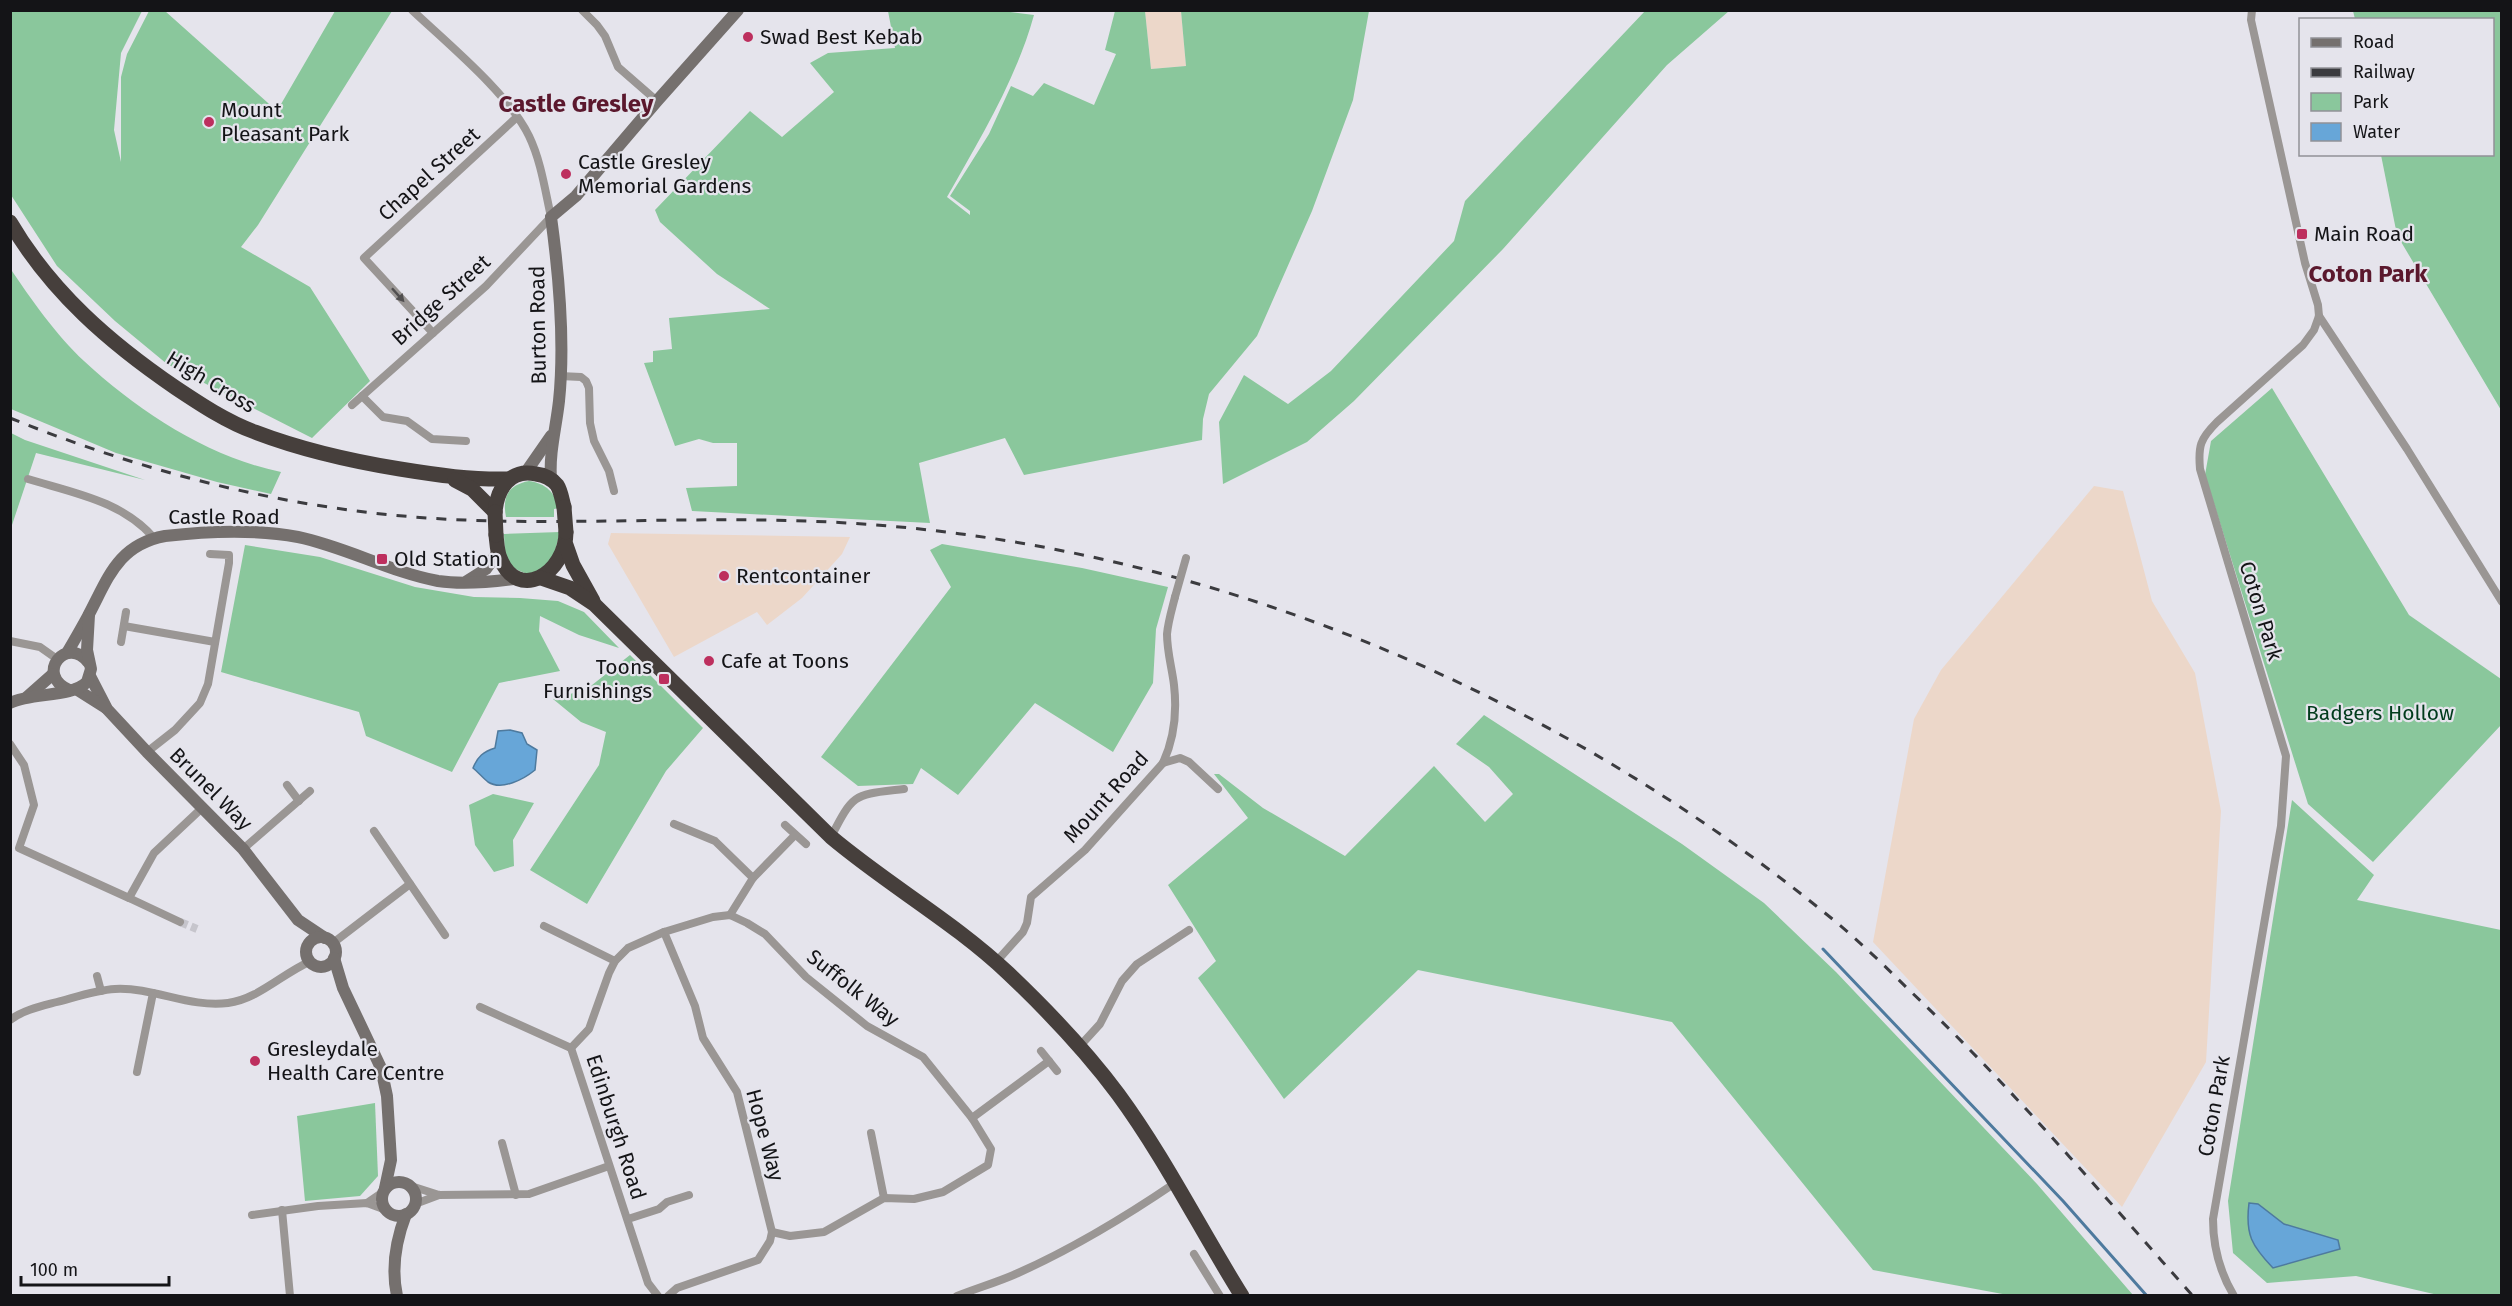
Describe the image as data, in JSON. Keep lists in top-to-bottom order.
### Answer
{
  "streets": {
    "highway": ["High Cross"],
    "street": [
      "Chapel Street",
      "Bridge Street",
      "Burton Road",
      "Castle Road",
      "Coton Park",
      "Brunel Way",
      "Mount Road",
      "Suffolk Way",
      "Edinburgh Road",
      "Hope Way"
    ]
  },
  "crossings": [
    ["Chapel Street", "Bridge Street"],
    ["Bridge Street", "Burton Road"],
    ["Burton Road", "High Cross"],
    ["Burton Road", "Castle Road"],
    ["High Cross", "Castle Road"],
    ["Castle Road", "Brunel Way"]
  ],
  "districts": ["Castle Gresley", "Coton Park"],
  "parks": ["Badgers Hollow"],
  "places": {
    "other": [
      "Swad Best Kebab",
      "Mount Pleasant Park",
      "Castle Gresley Memorial Gardens",
      "Rentcontainer",
      "Cafe at Toons",
      "Gresleydale Health Care Centre"
    ],
    "transit": ["Main Road", "Old Station", "Toons Furnishings"]
  },
  "legend": [
    "Road",
    "Railway",
    "Park",
    "Water"
  ],
  "scale_bar": "100 m"
}
